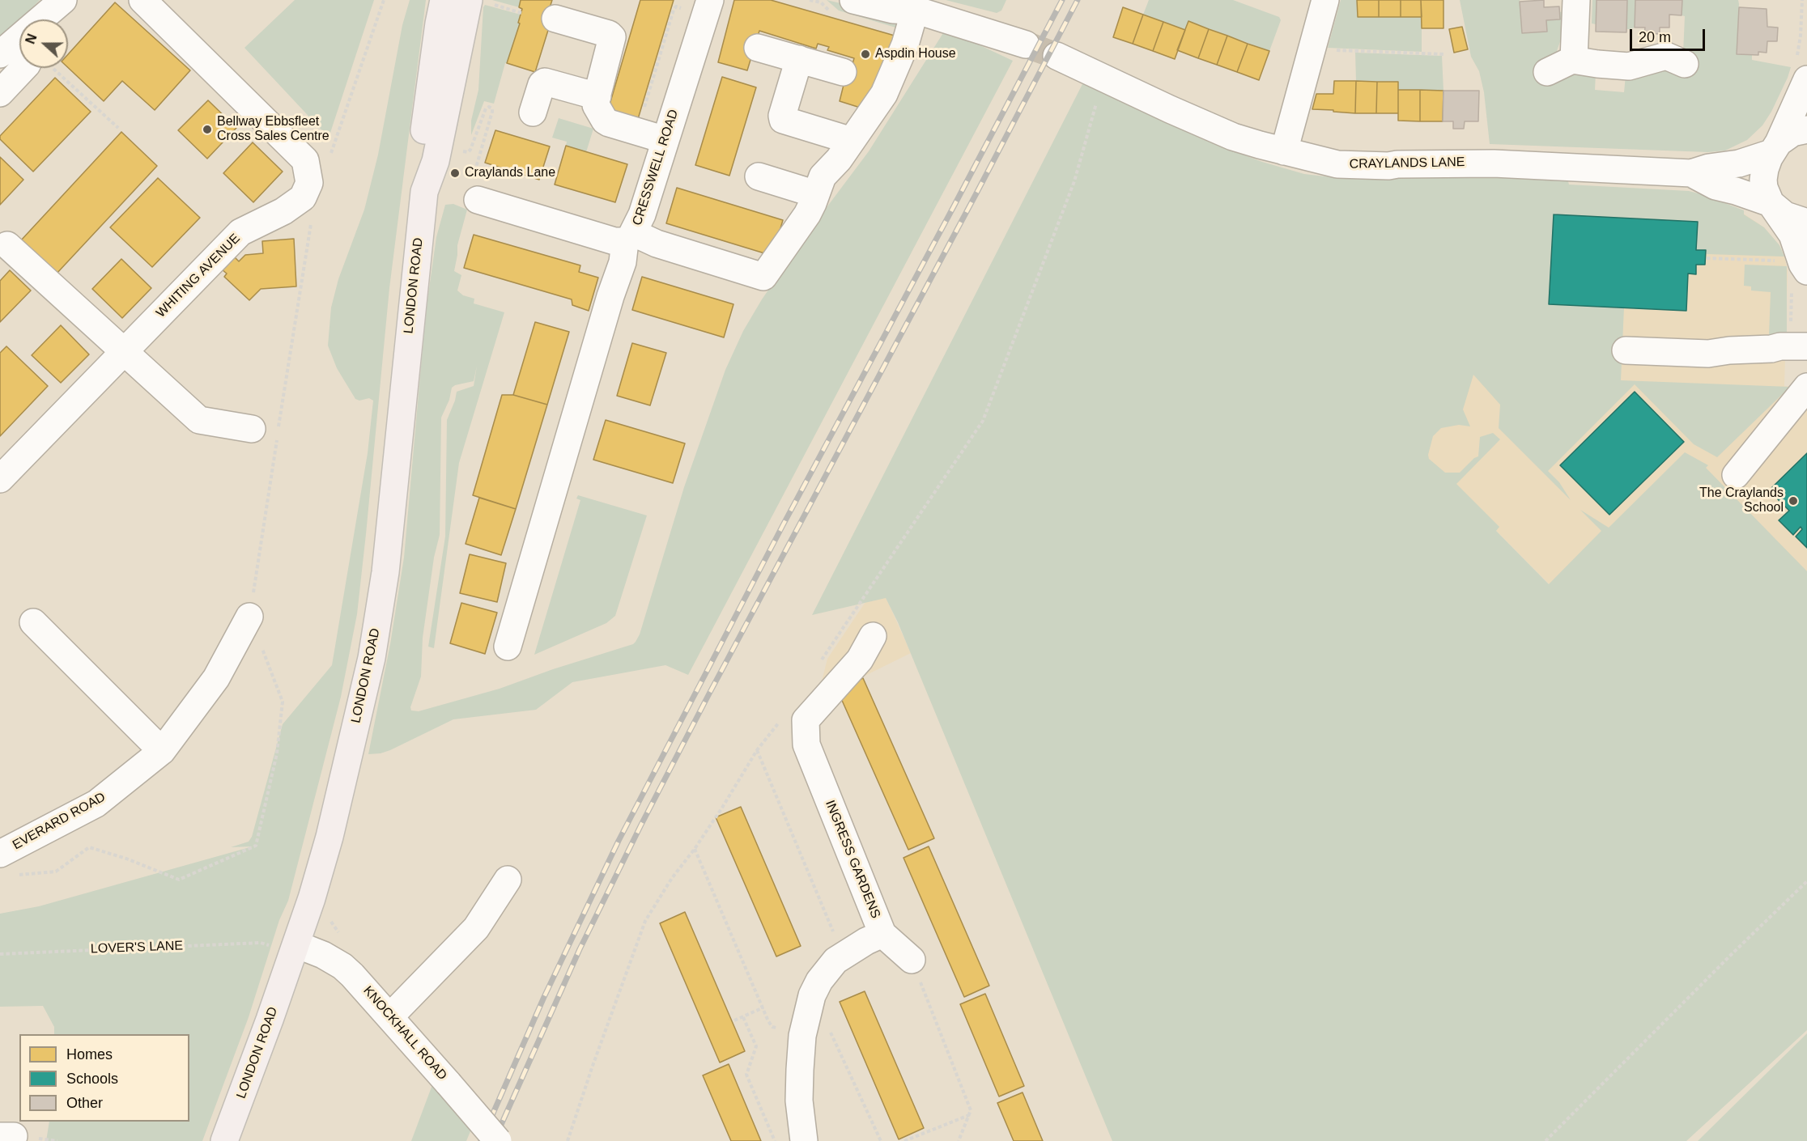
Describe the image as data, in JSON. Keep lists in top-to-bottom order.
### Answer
{
  "streets": {
    "main road": ["LONDON ROAD"],
    "street": [
      "CRAYLANDS LANE",
      "CRESSWELL ROAD",
      "WHITING AVENUE",
      "EVERARD ROAD",
      "INGRESS GARDENS",
      "KNOCKHALL ROAD"
    ],
    "path": ["LOVER'S LANE"]
  },
  "crossings": [
    ["LONDON ROAD", "LOVER'S LANE"],
    ["LONDON ROAD", "KNOCKHALL ROAD"],
    ["LOVER'S LANE", "KNOCKHALL ROAD"]
  ],
  "places": [
    "Aspdin House",
    "Bellway Ebbsfleet Cross Sales Centre",
    "Craylands Lane",
    "The Craylands School"
  ],
  "legend": ["Homes", "Schools", "Other"],
  "scale_bar": "20 m",
  "north": "left"
}
